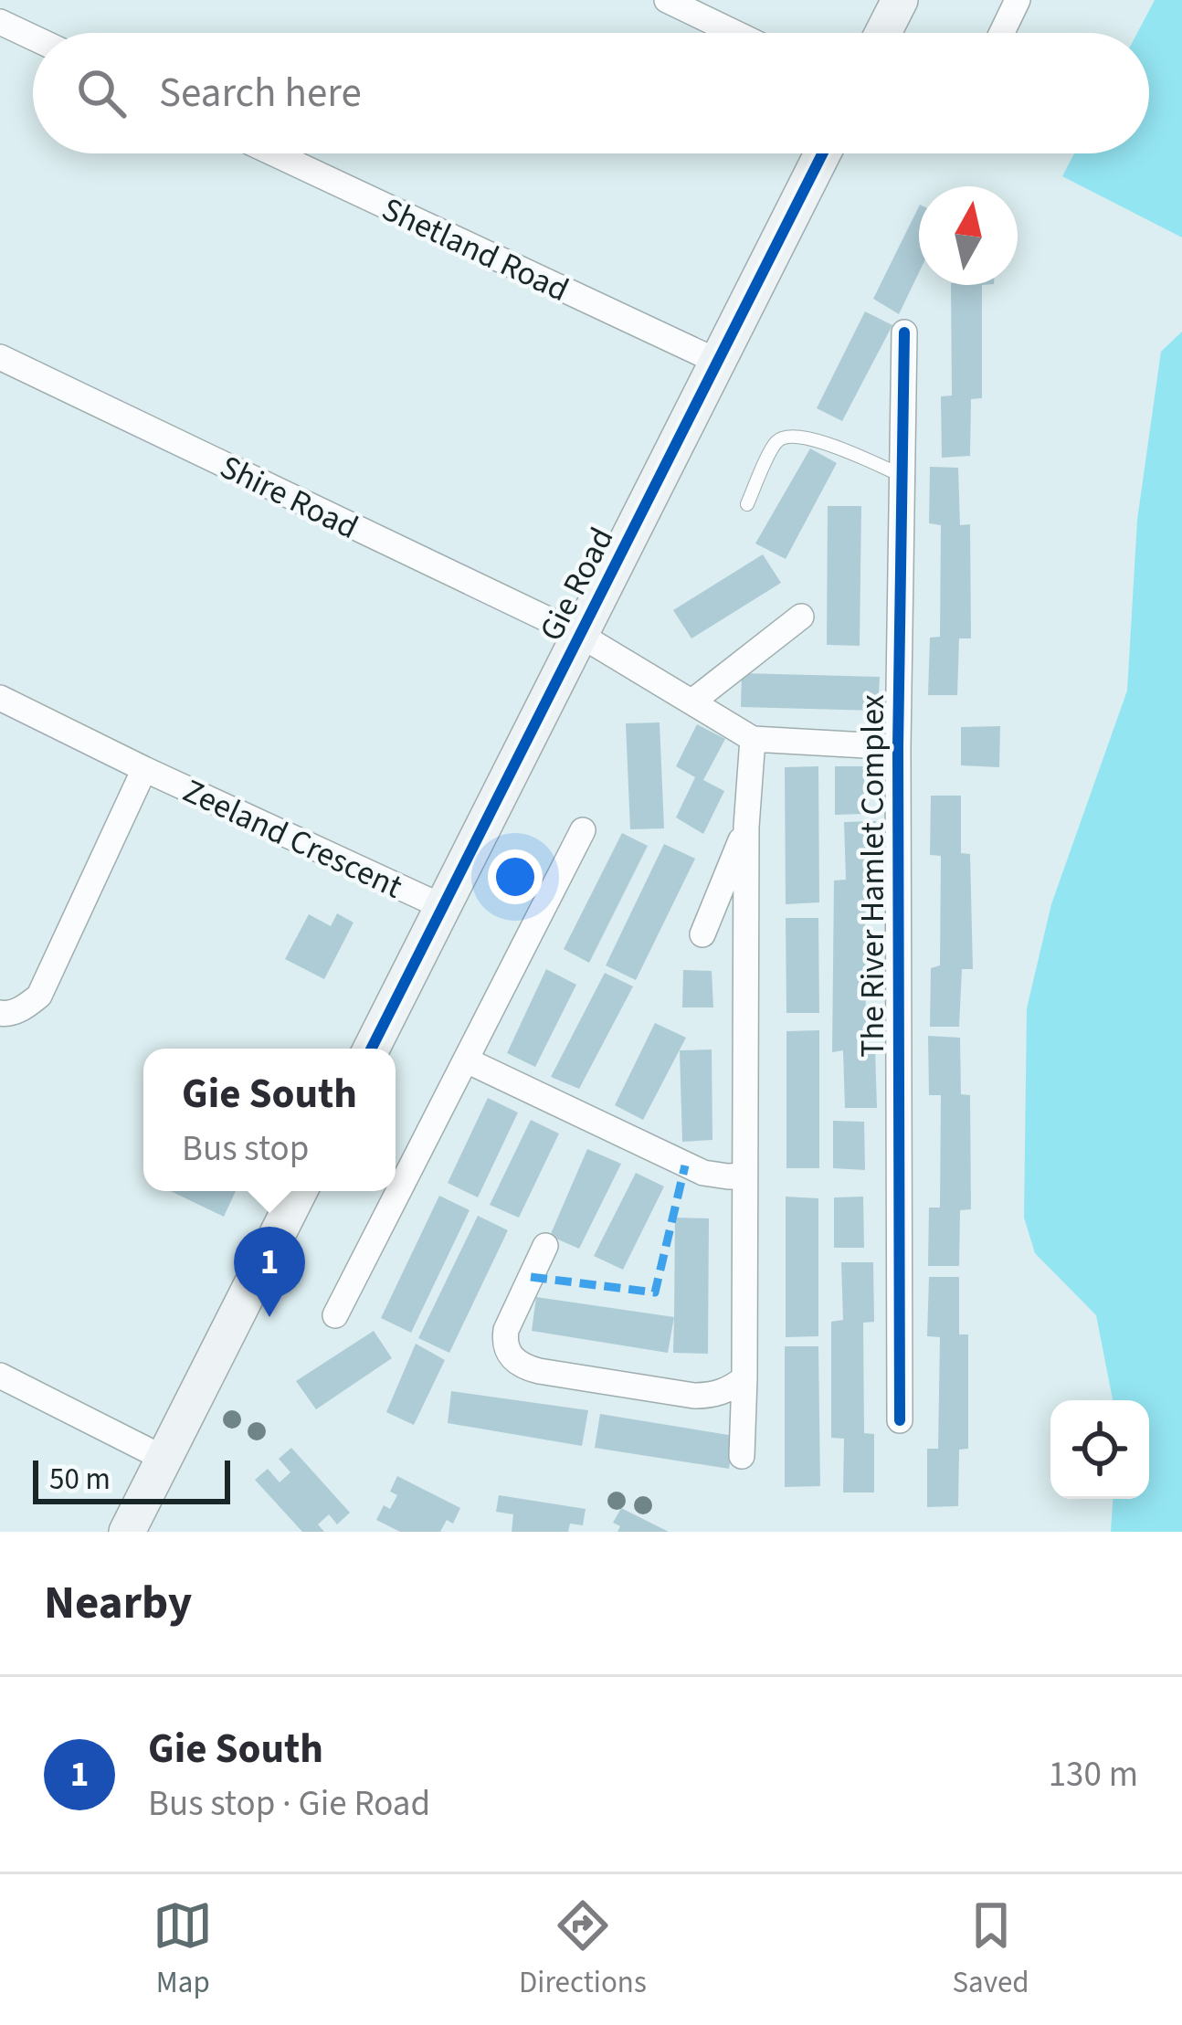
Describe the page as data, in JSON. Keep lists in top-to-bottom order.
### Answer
{
  "streets": {
    "street": [
      "Shetland Road",
      "Shire Road",
      "Gie Road",
      "Zeeland Crescent",
      "The River Hamlet Complex"
    ]
  },
  "crossings": [
    ["Shetland Road", "Gie Road"],
    ["Shire Road", "Gie Road"],
    ["Shire Road", "The River Hamlet Complex"],
    ["Gie Road", "Zeeland Crescent"],
    ["Gie Road", "The River Hamlet Complex"]
  ],
  "scale_bar": "50 m",
  "north": "top",
  "page": {
    "search": "Search here",
    "popup": ["Gie South", "Bus stop"],
    "pins": "1",
    "scale": "50 m",
    "heading": "Nearby",
    "list": [
      {
        "mark": "1",
        "name": "Gie South",
        "note": "Bus stop · Gie Road",
        "value": "130 m"
      }
    ],
    "nav": ["Map", "Directions", "Saved"]
  }
}
